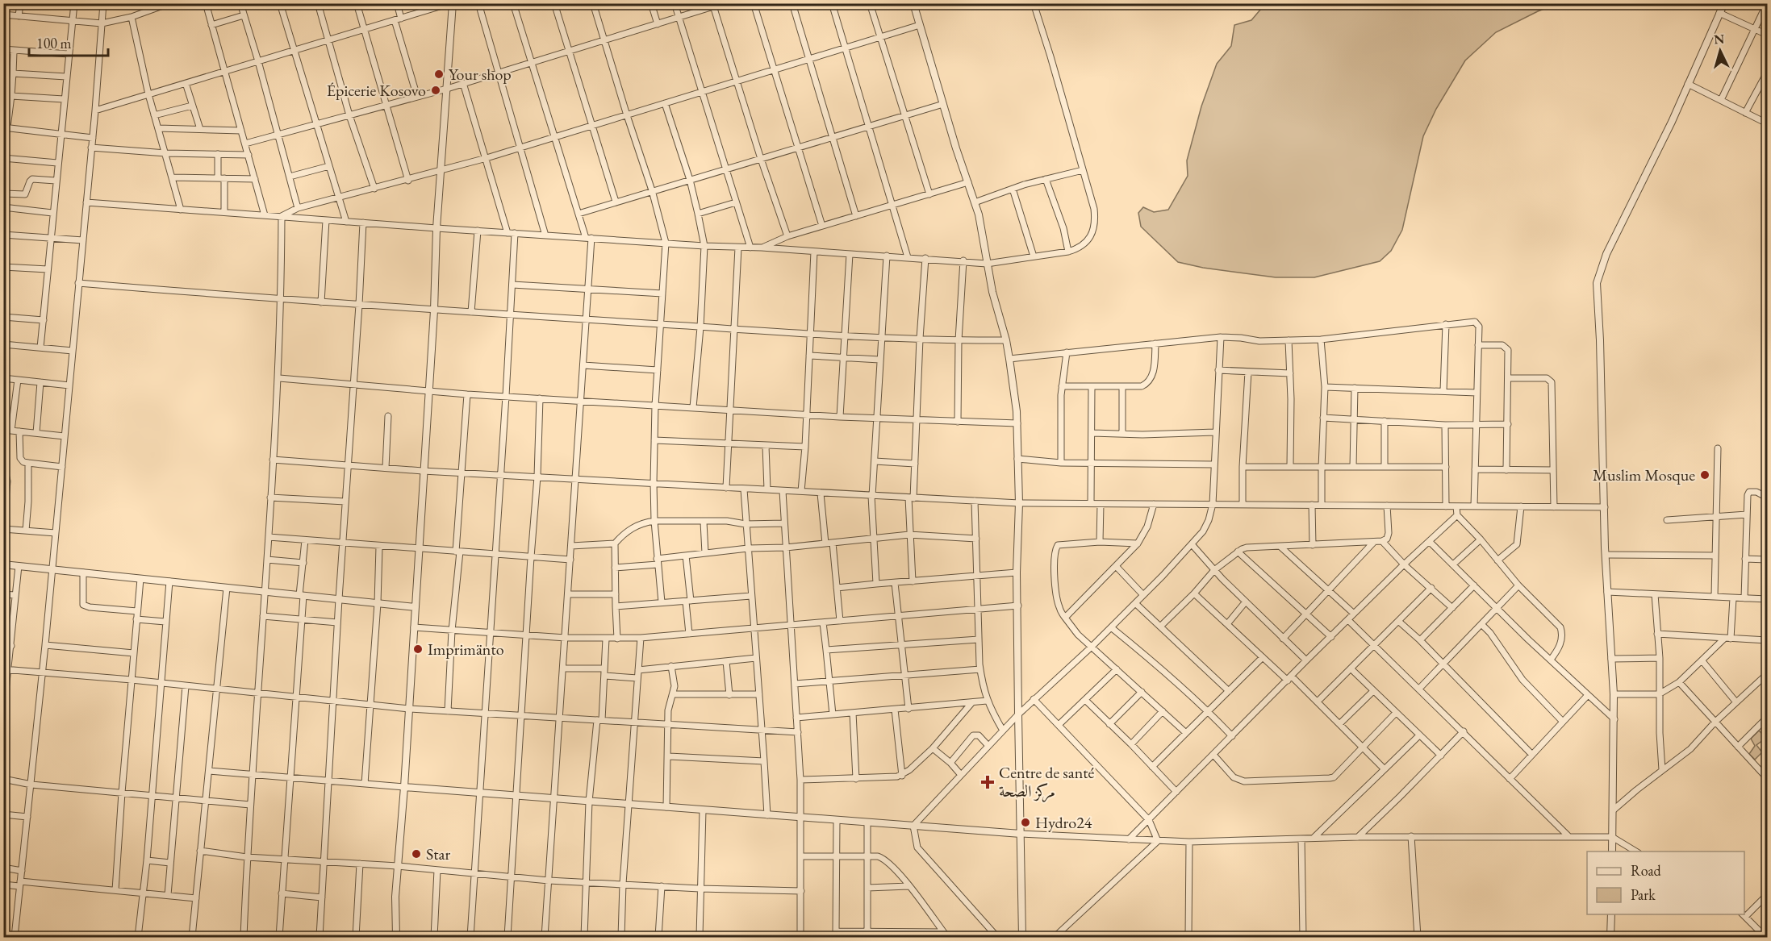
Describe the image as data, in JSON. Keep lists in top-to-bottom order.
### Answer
{
  "places": {
    "other": [
      "Your shop",
      "Épicerie Kosovo",
      "Muslim Mosque",
      "Imprimänto",
      "Hydro24",
      "Star"
    ],
    "health": ["Centre de santé مركز الصحة"]
  },
  "legend": ["Road", "Park"],
  "scale_bar": "100 m",
  "north": "top"
}
